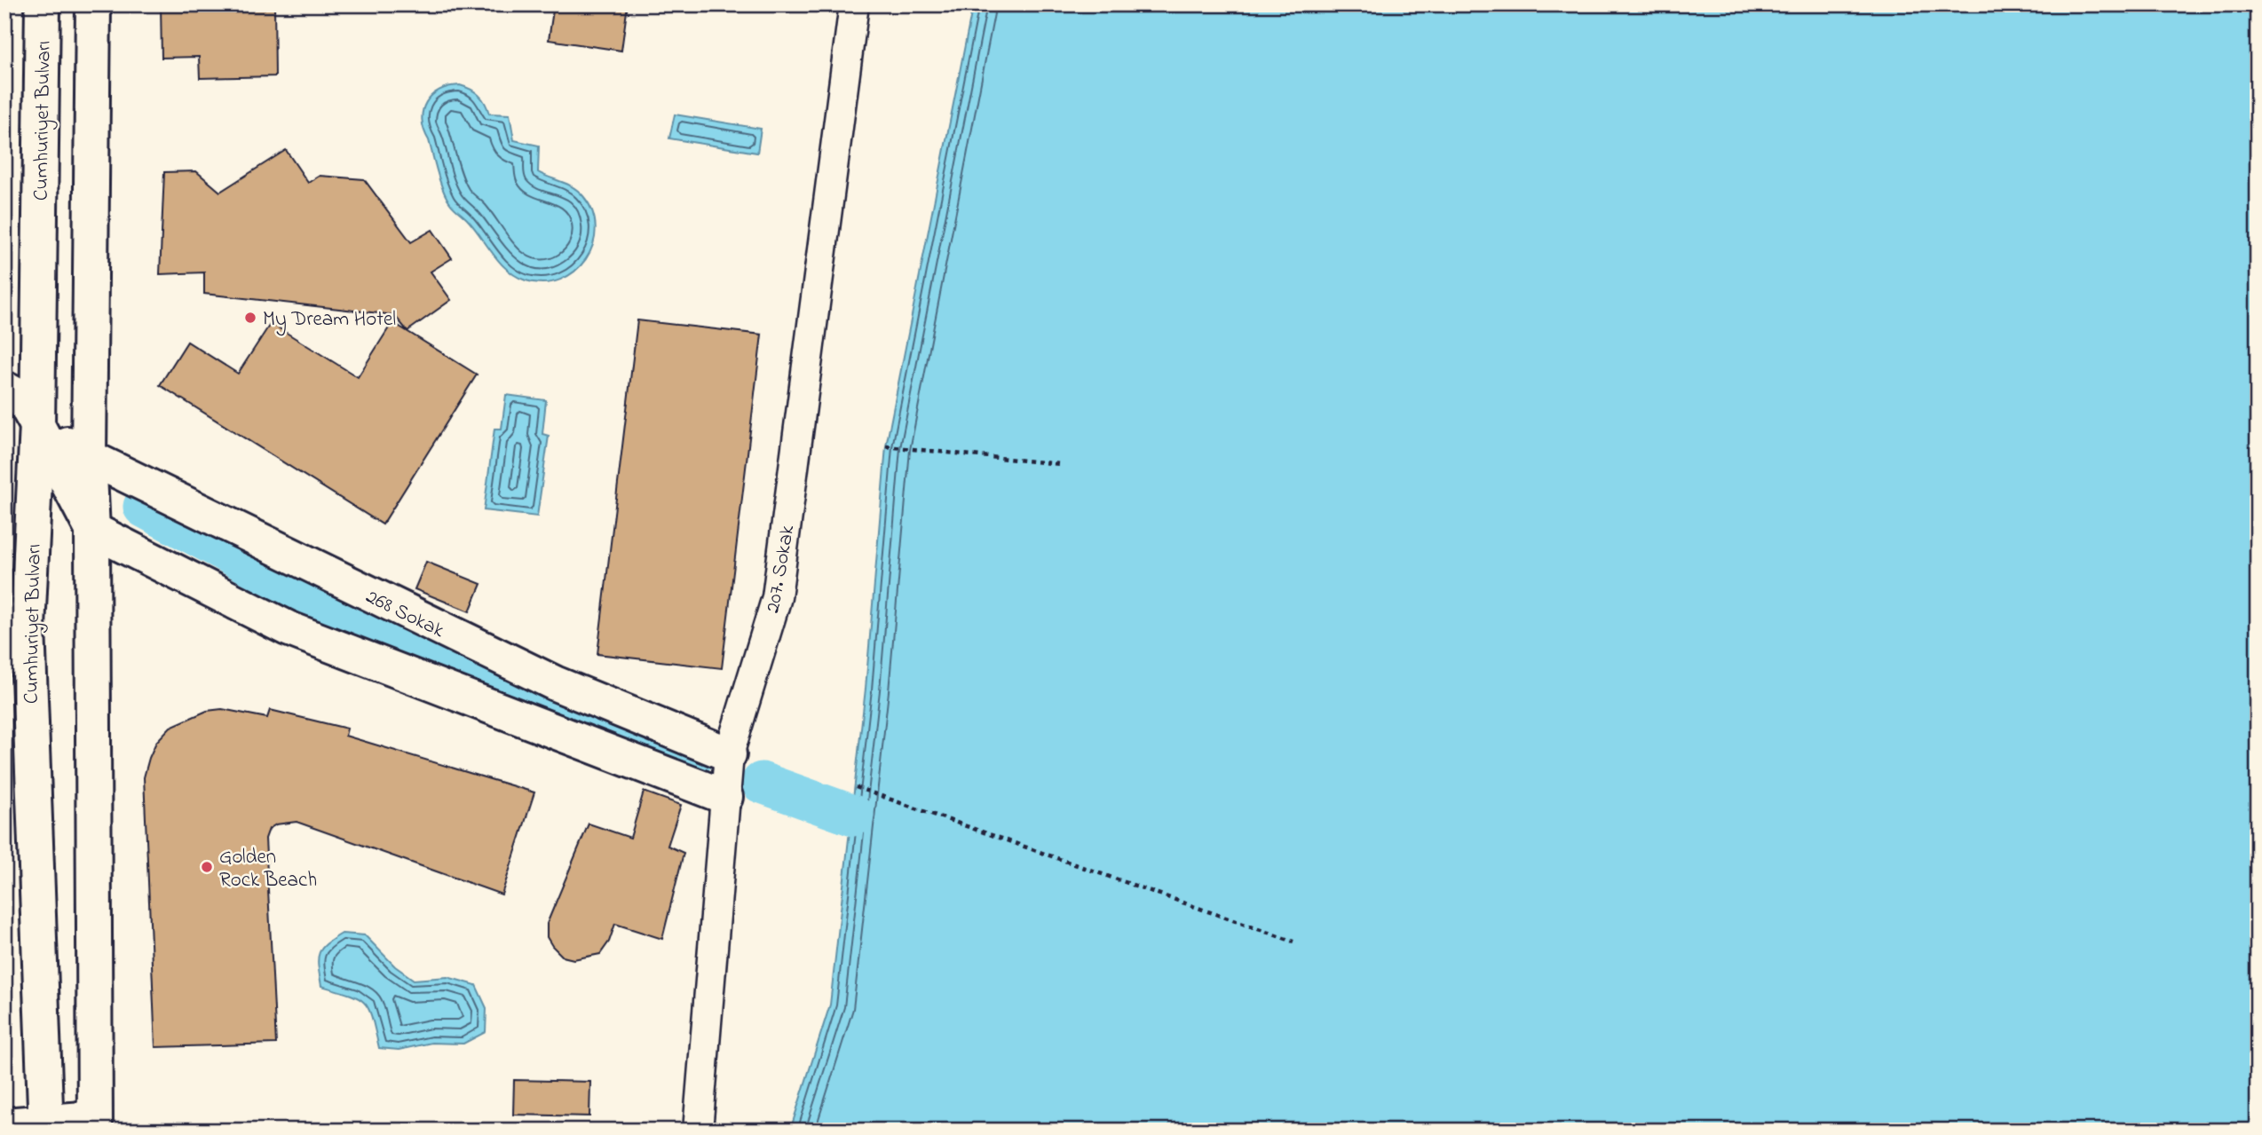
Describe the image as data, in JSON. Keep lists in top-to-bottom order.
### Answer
{
  "streets": {
    "main road": ["Cumhuriyet Bulvarı", "268 Sokak"],
    "street": ["207. Sokak"]
  },
  "crossings": [
    ["Cumhuriyet Bulvarı", "268 Sokak"],
    ["207. Sokak", "268 Sokak"]
  ],
  "places": ["My Dream Hotel", "Golden Rock Beach"]
}
